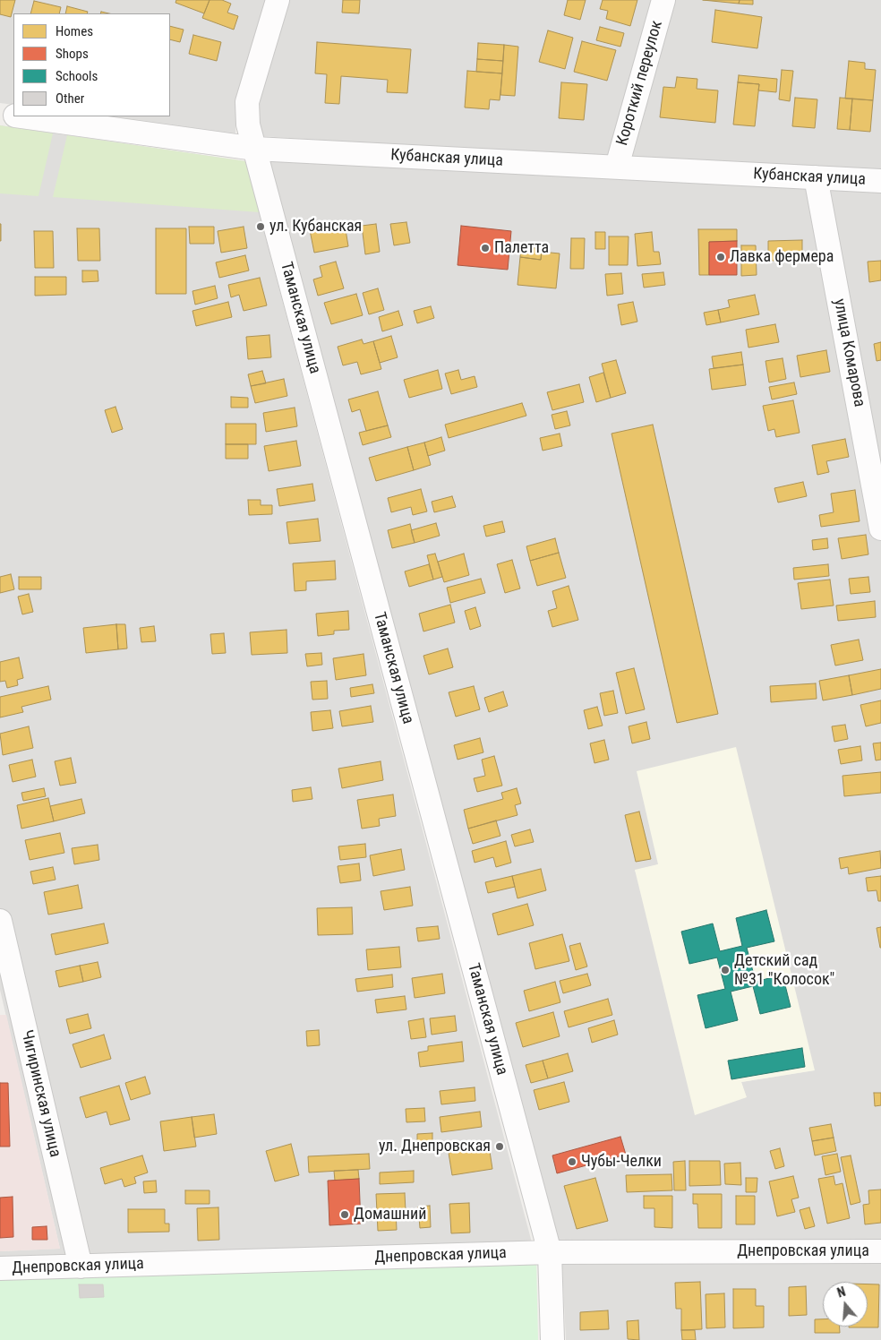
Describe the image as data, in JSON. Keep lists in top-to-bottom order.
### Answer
{
  "streets": {
    "street": [
      "Короткий переулок",
      "Кубанская улица",
      "Таманская улица",
      "улица Комарова",
      "Чигиринская улица",
      "Днепровская улица"
    ]
  },
  "crossings": [
    ["Короткий переулок", "Кубанская улица"],
    ["Кубанская улица", "Таманская улица"],
    ["Кубанская улица", "улица Комарова"],
    ["Таманская улица", "Днепровская улица"],
    ["Чигиринская улица", "Днепровская улица"]
  ],
  "places": [
    "ул. Кубанская",
    "Палетта",
    "Лавка фермера",
    "Детский сад №31 \"Колосок\"",
    "ул. Днепровская",
    "Чубы-Челки",
    "Домашний"
  ],
  "legend": [
    "Homes",
    "Shops",
    "Schools",
    "Other"
  ],
  "north": "top"
}
